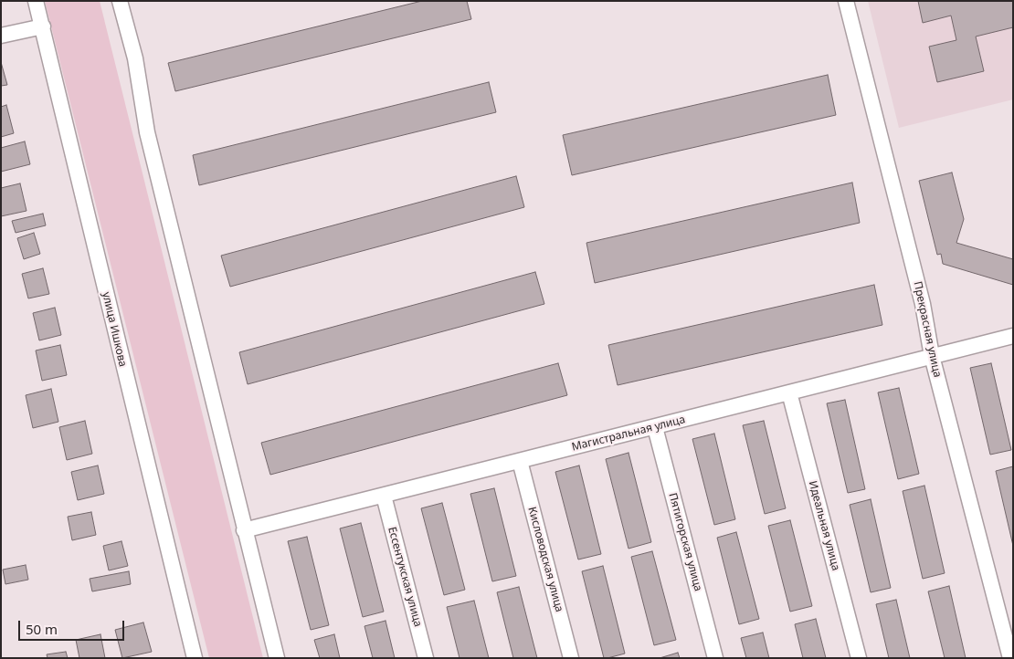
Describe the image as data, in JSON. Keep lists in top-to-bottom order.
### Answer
{
  "streets": {
    "street": [
      "улица Ишкова",
      "Прекрасная улица",
      "Магистральная улица",
      "Идеальная улица",
      "Пятигорская улица",
      "Кисловодская улица",
      "Ессентукская улица"
    ]
  },
  "crossings": [
    ["Прекрасная улица", "Магистральная улица"],
    ["Магистральная улица", "Идеальная улица"],
    ["Магистральная улица", "Пятигорская улица"],
    ["Магистральная улица", "Кисловодская улица"],
    ["Магистральная улица", "Ессентукская улица"]
  ],
  "scale_bar": "50 m"
}
